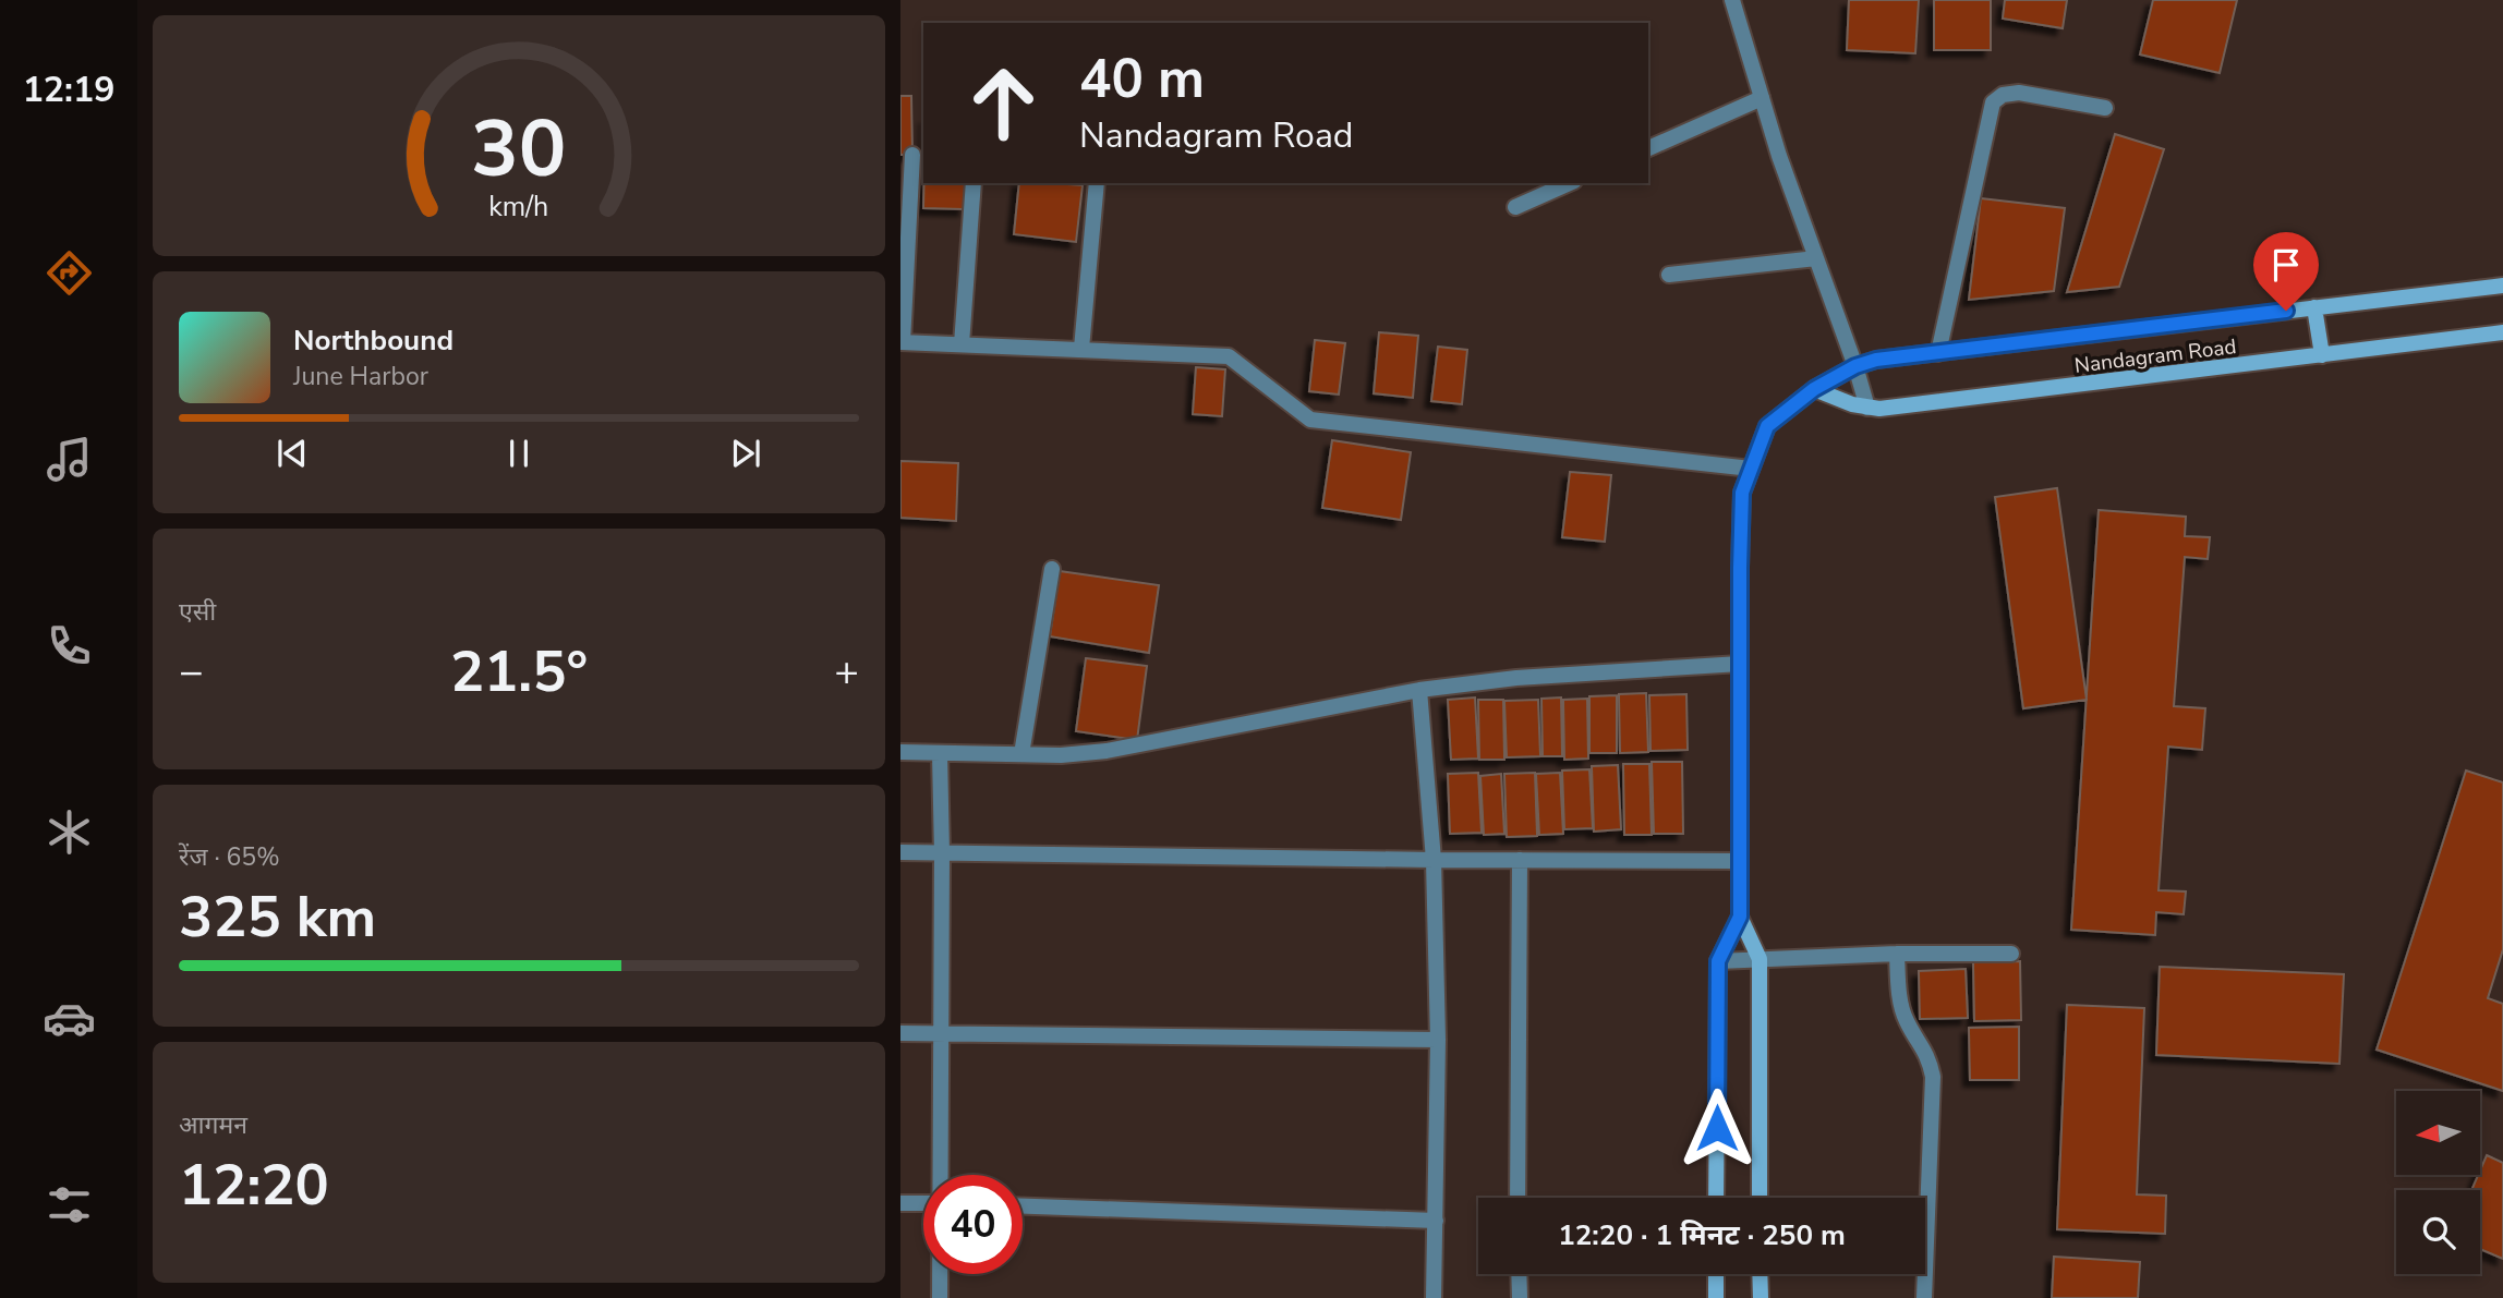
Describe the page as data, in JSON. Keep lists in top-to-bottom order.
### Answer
{
  "streets": {
    "street": ["Nandagram Road"]
  },
  "north": "left",
  "page": {
    "tabs": "12:19",
    "turn": ["40 m", "Nandagram Road"],
    "song": ["Northbound", "June Harbor"],
    "tile": [
      "एसी",
      ["रेंज · 65%", "325 km"],
      ["आगमन", "12:20"]
    ],
    "heat": ["−", "21.5°", "+"],
    "limit": "40",
    "trip": "12:20 · 1 मिनट · 250 m",
    "gauge": ["30", "km/h"]
  }
}
